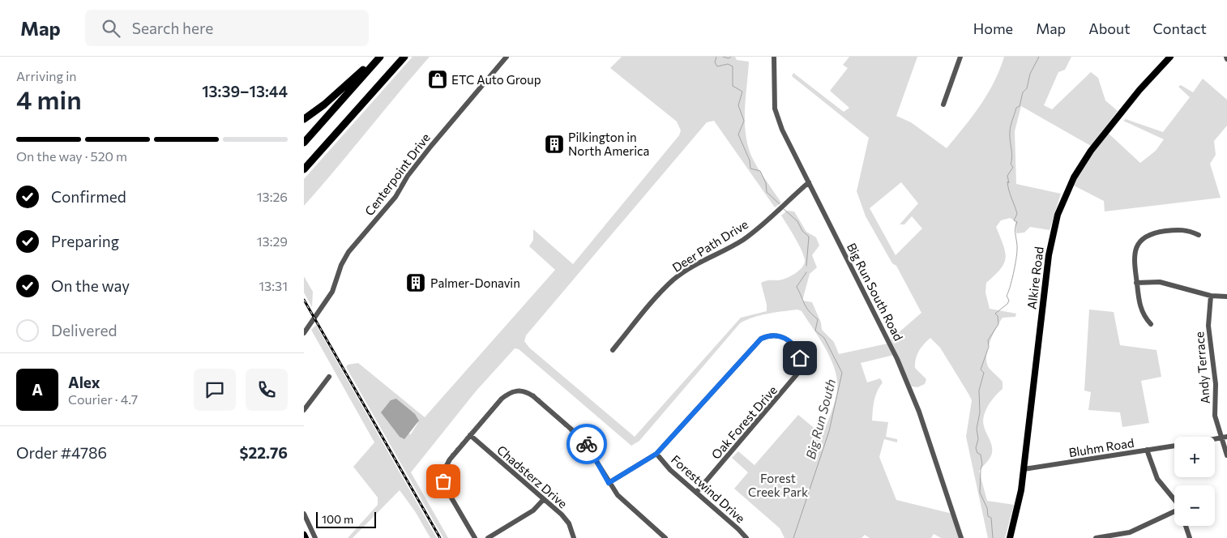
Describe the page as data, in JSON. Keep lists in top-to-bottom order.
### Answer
{
  "streets": {
    "main road": ["Alkire Road"],
    "street": [
      "Centerpoint Drive",
      "Deer Path Drive",
      "Big Run South Road",
      "Andy Terrace",
      "Oak Forest Drive",
      "Bluhm Road",
      "Chadsterz Drive",
      "Forestwind Drive"
    ]
  },
  "crossings": [
    ["Deer Path Drive", "Big Run South Road"],
    ["Alkire Road", "Bluhm Road"],
    ["Oak Forest Drive", "Forestwind Drive"]
  ],
  "water": ["Big Run South"],
  "parks": ["Forest Creek Park"],
  "places": {
    "shop": ["ETC Auto Group"],
    "building": ["Pilkington in North America", "Palmer-Donavin"]
  },
  "scale_bar": "100 m",
  "page": {
    "header": "Map",
    "search": "Search here",
    "nav": [
      "Home",
      "Map",
      "About",
      "Contact"
    ],
    "heading": ["4 min", "Arriving in", "13:39–13:44"],
    "panel": [
      "Alex",
      "Courier · 4.7",
      "Order #4786",
      "$22.76"
    ],
    "bar": "On the way · 520 m",
    "list": [
      ["Confirmed", "13:26"],
      ["Preparing", "13:29"],
      ["On the way", "13:31"],
      "Delivered"
    ],
    "round": "A",
    "map_buttons": ["+", "−"],
    "scale": "100 m"
  }
}
